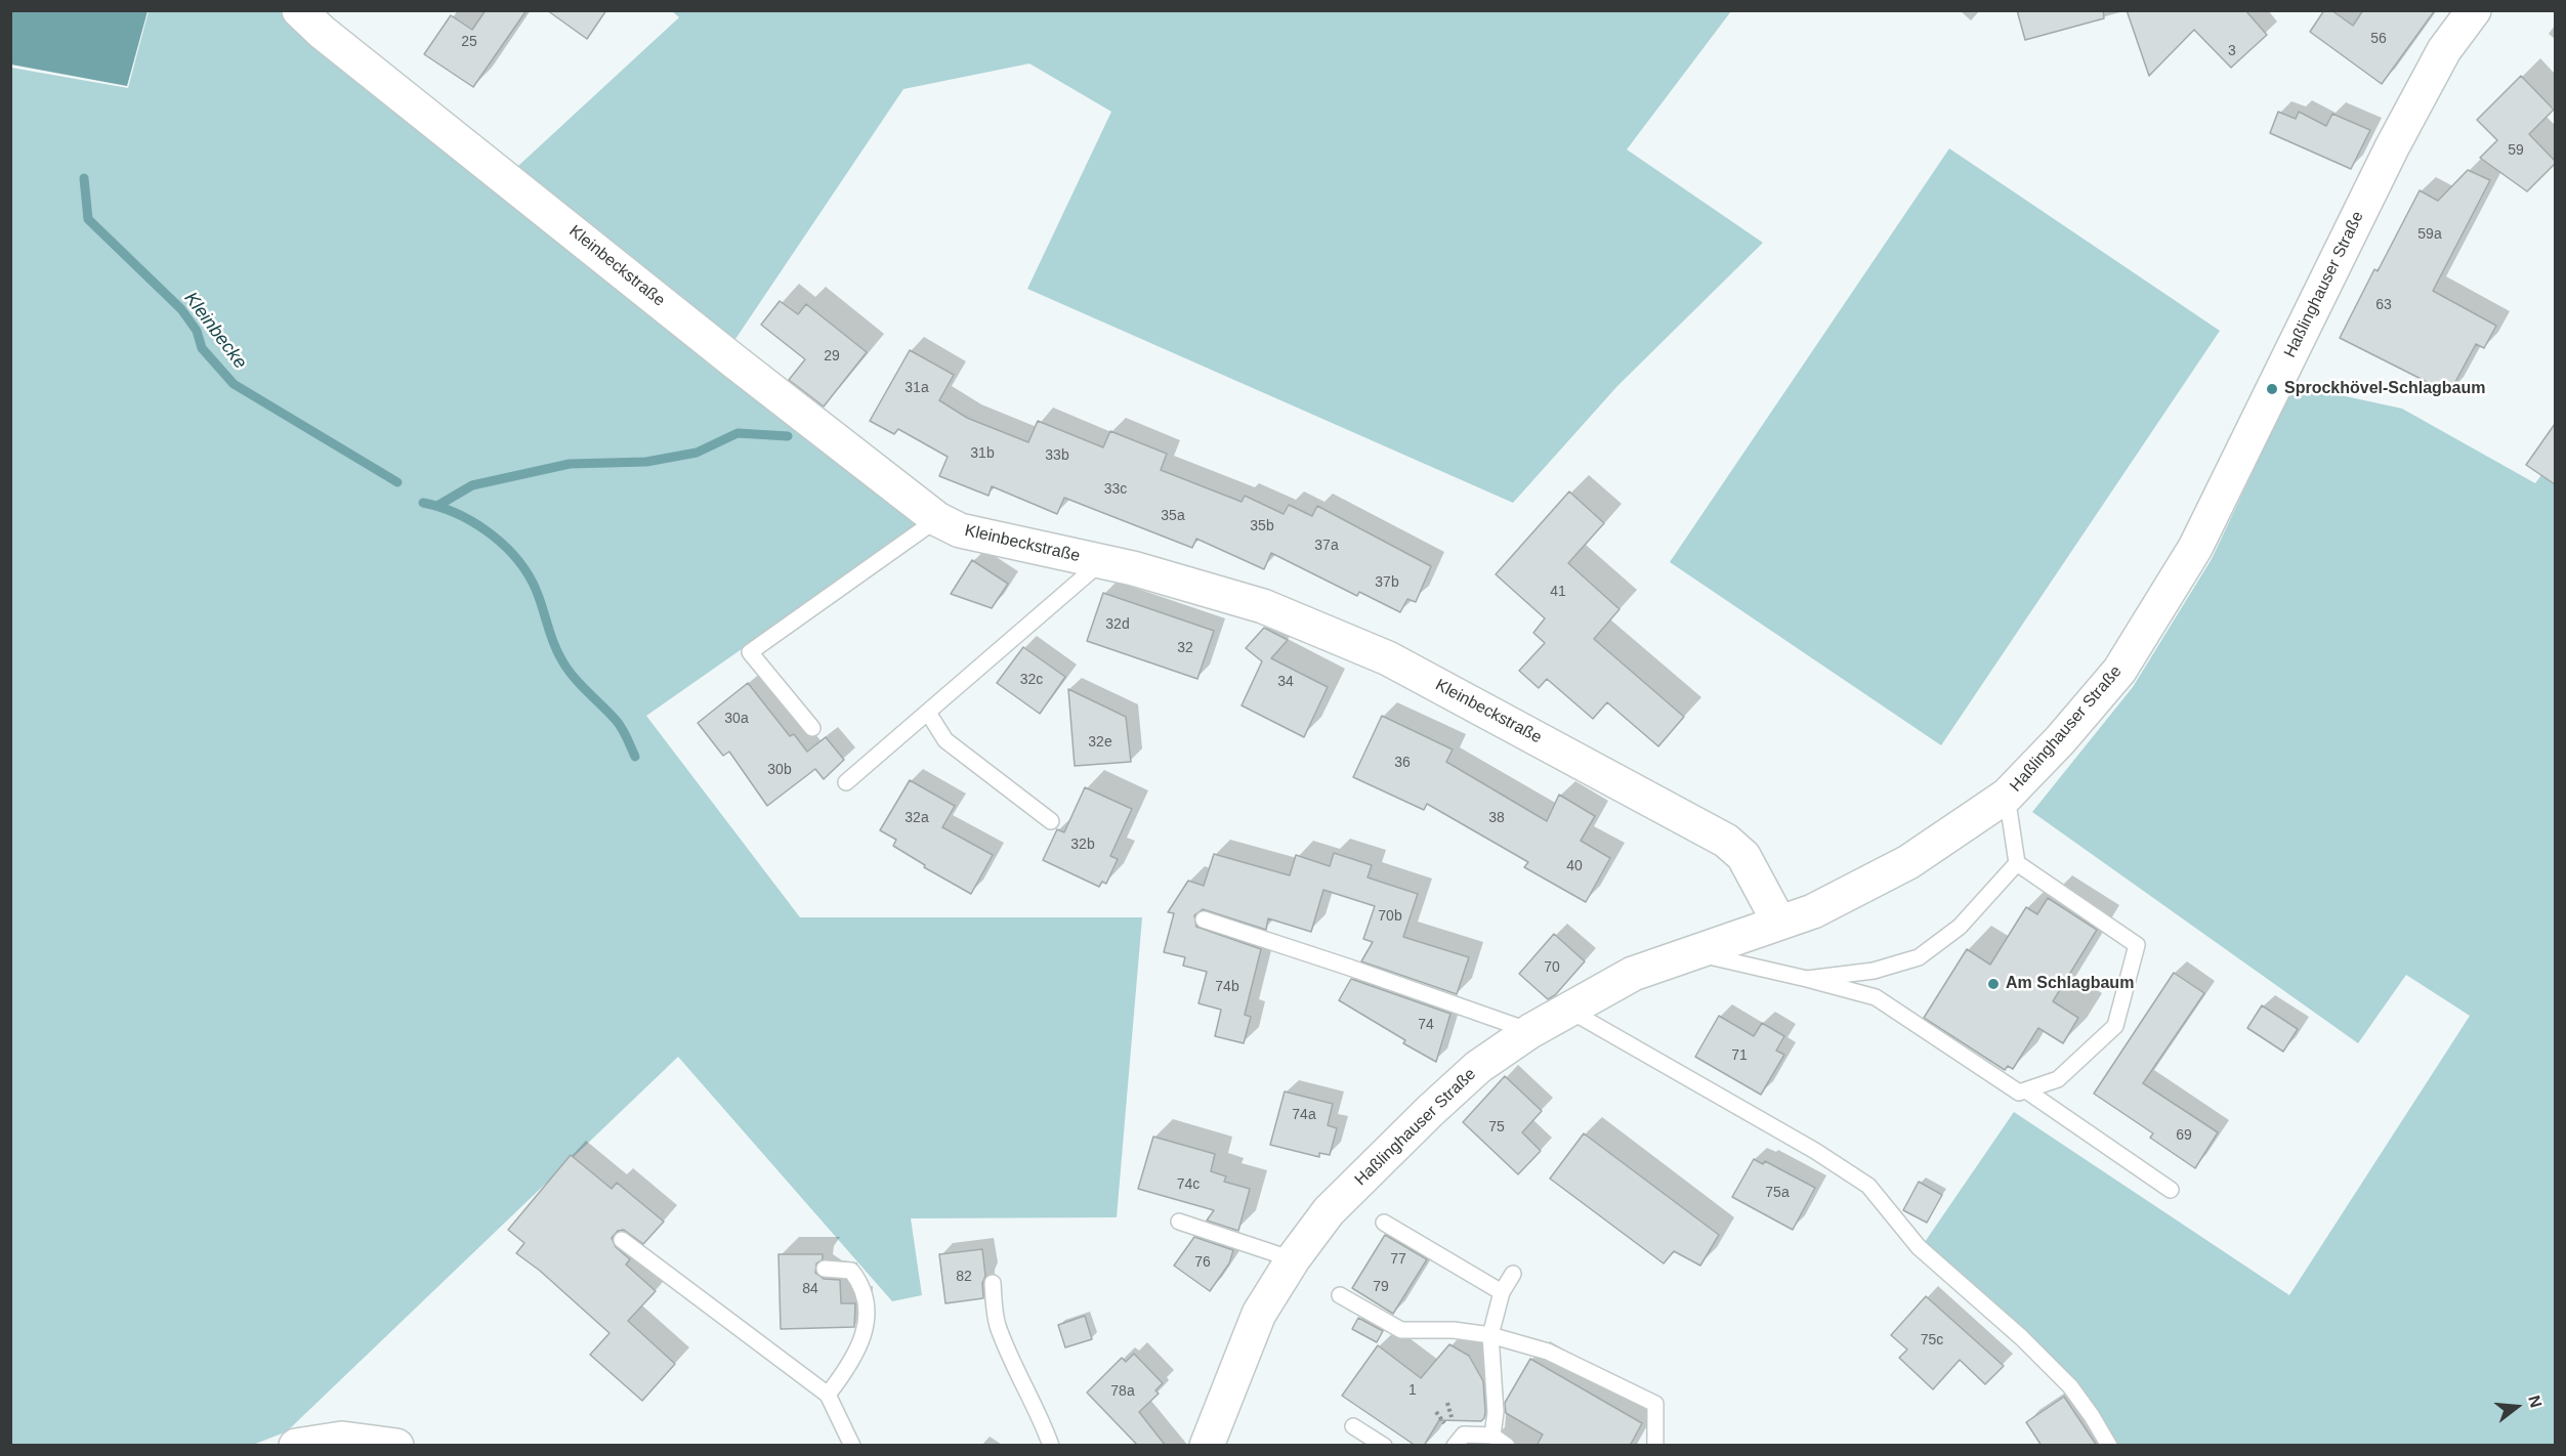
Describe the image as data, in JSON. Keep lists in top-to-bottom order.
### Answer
{
  "streets": {
    "main road": ["Kleinbeckstraße", "Haßlinghauser Straße"]
  },
  "crossings": [
    ["Kleinbeckstraße", "Haßlinghauser Straße"]
  ],
  "water": ["Kleinbecke"],
  "places": ["Sprockhövel-Schlagbaum", "Am Schlagbaum"],
  "house_numbers": [
    "56",
    "25",
    "3",
    "59",
    "59a",
    "63",
    "29",
    "31a",
    "31b",
    "33b",
    "33c",
    "35a",
    "35b",
    "37a",
    "37b",
    "41",
    "32d",
    "32",
    "32c",
    "34",
    "30a",
    "32e",
    "36",
    "30b",
    "32a",
    "38",
    "32b",
    "40",
    "70b",
    "70",
    "74b",
    "74",
    "71",
    "74a",
    "75",
    "69",
    "74c",
    "75a",
    "77",
    "76",
    "82",
    "79",
    "84",
    "75c",
    "1",
    "78a"
  ],
  "north": "right"
}
